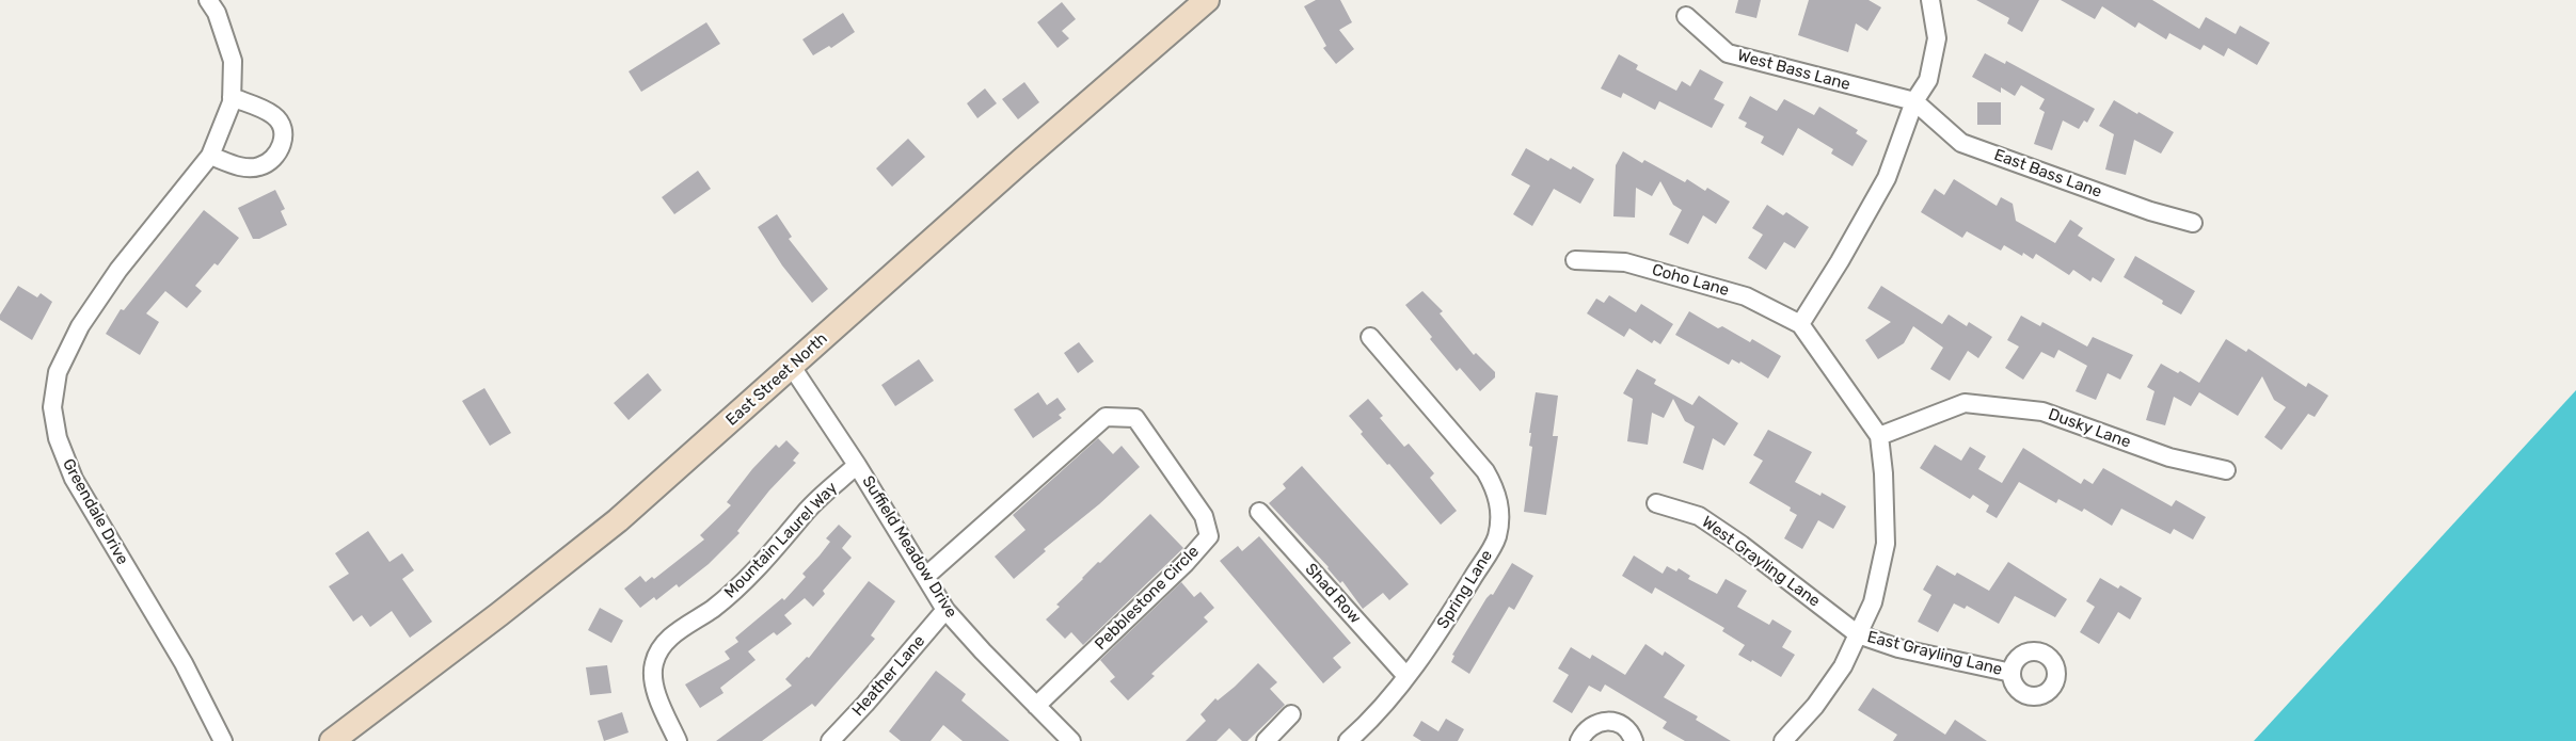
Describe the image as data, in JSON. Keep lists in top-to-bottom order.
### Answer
{
  "streets": {
    "main road": ["East Street North"],
    "street": [
      "West Bass Lane",
      "East Bass Lane",
      "Coho Lane",
      "Dusky Lane",
      "Greendale Drive",
      "Mountain Laurel Way",
      "Suffield Meadow Drive",
      "West Grayling Lane",
      "Spring Lane",
      "Shad Row",
      "Pebblestone Circle",
      "East Grayling Lane",
      "Heather Lane"
    ]
  },
  "crossings": [
    ["West Bass Lane", "East Bass Lane"],
    ["East Street North", "Suffield Meadow Drive"],
    ["Mountain Laurel Way", "Suffield Meadow Drive"],
    ["Suffield Meadow Drive", "Pebblestone Circle"],
    ["Suffield Meadow Drive", "Heather Lane"],
    ["West Grayling Lane", "East Grayling Lane"],
    ["Spring Lane", "Shad Row"]
  ]
}
